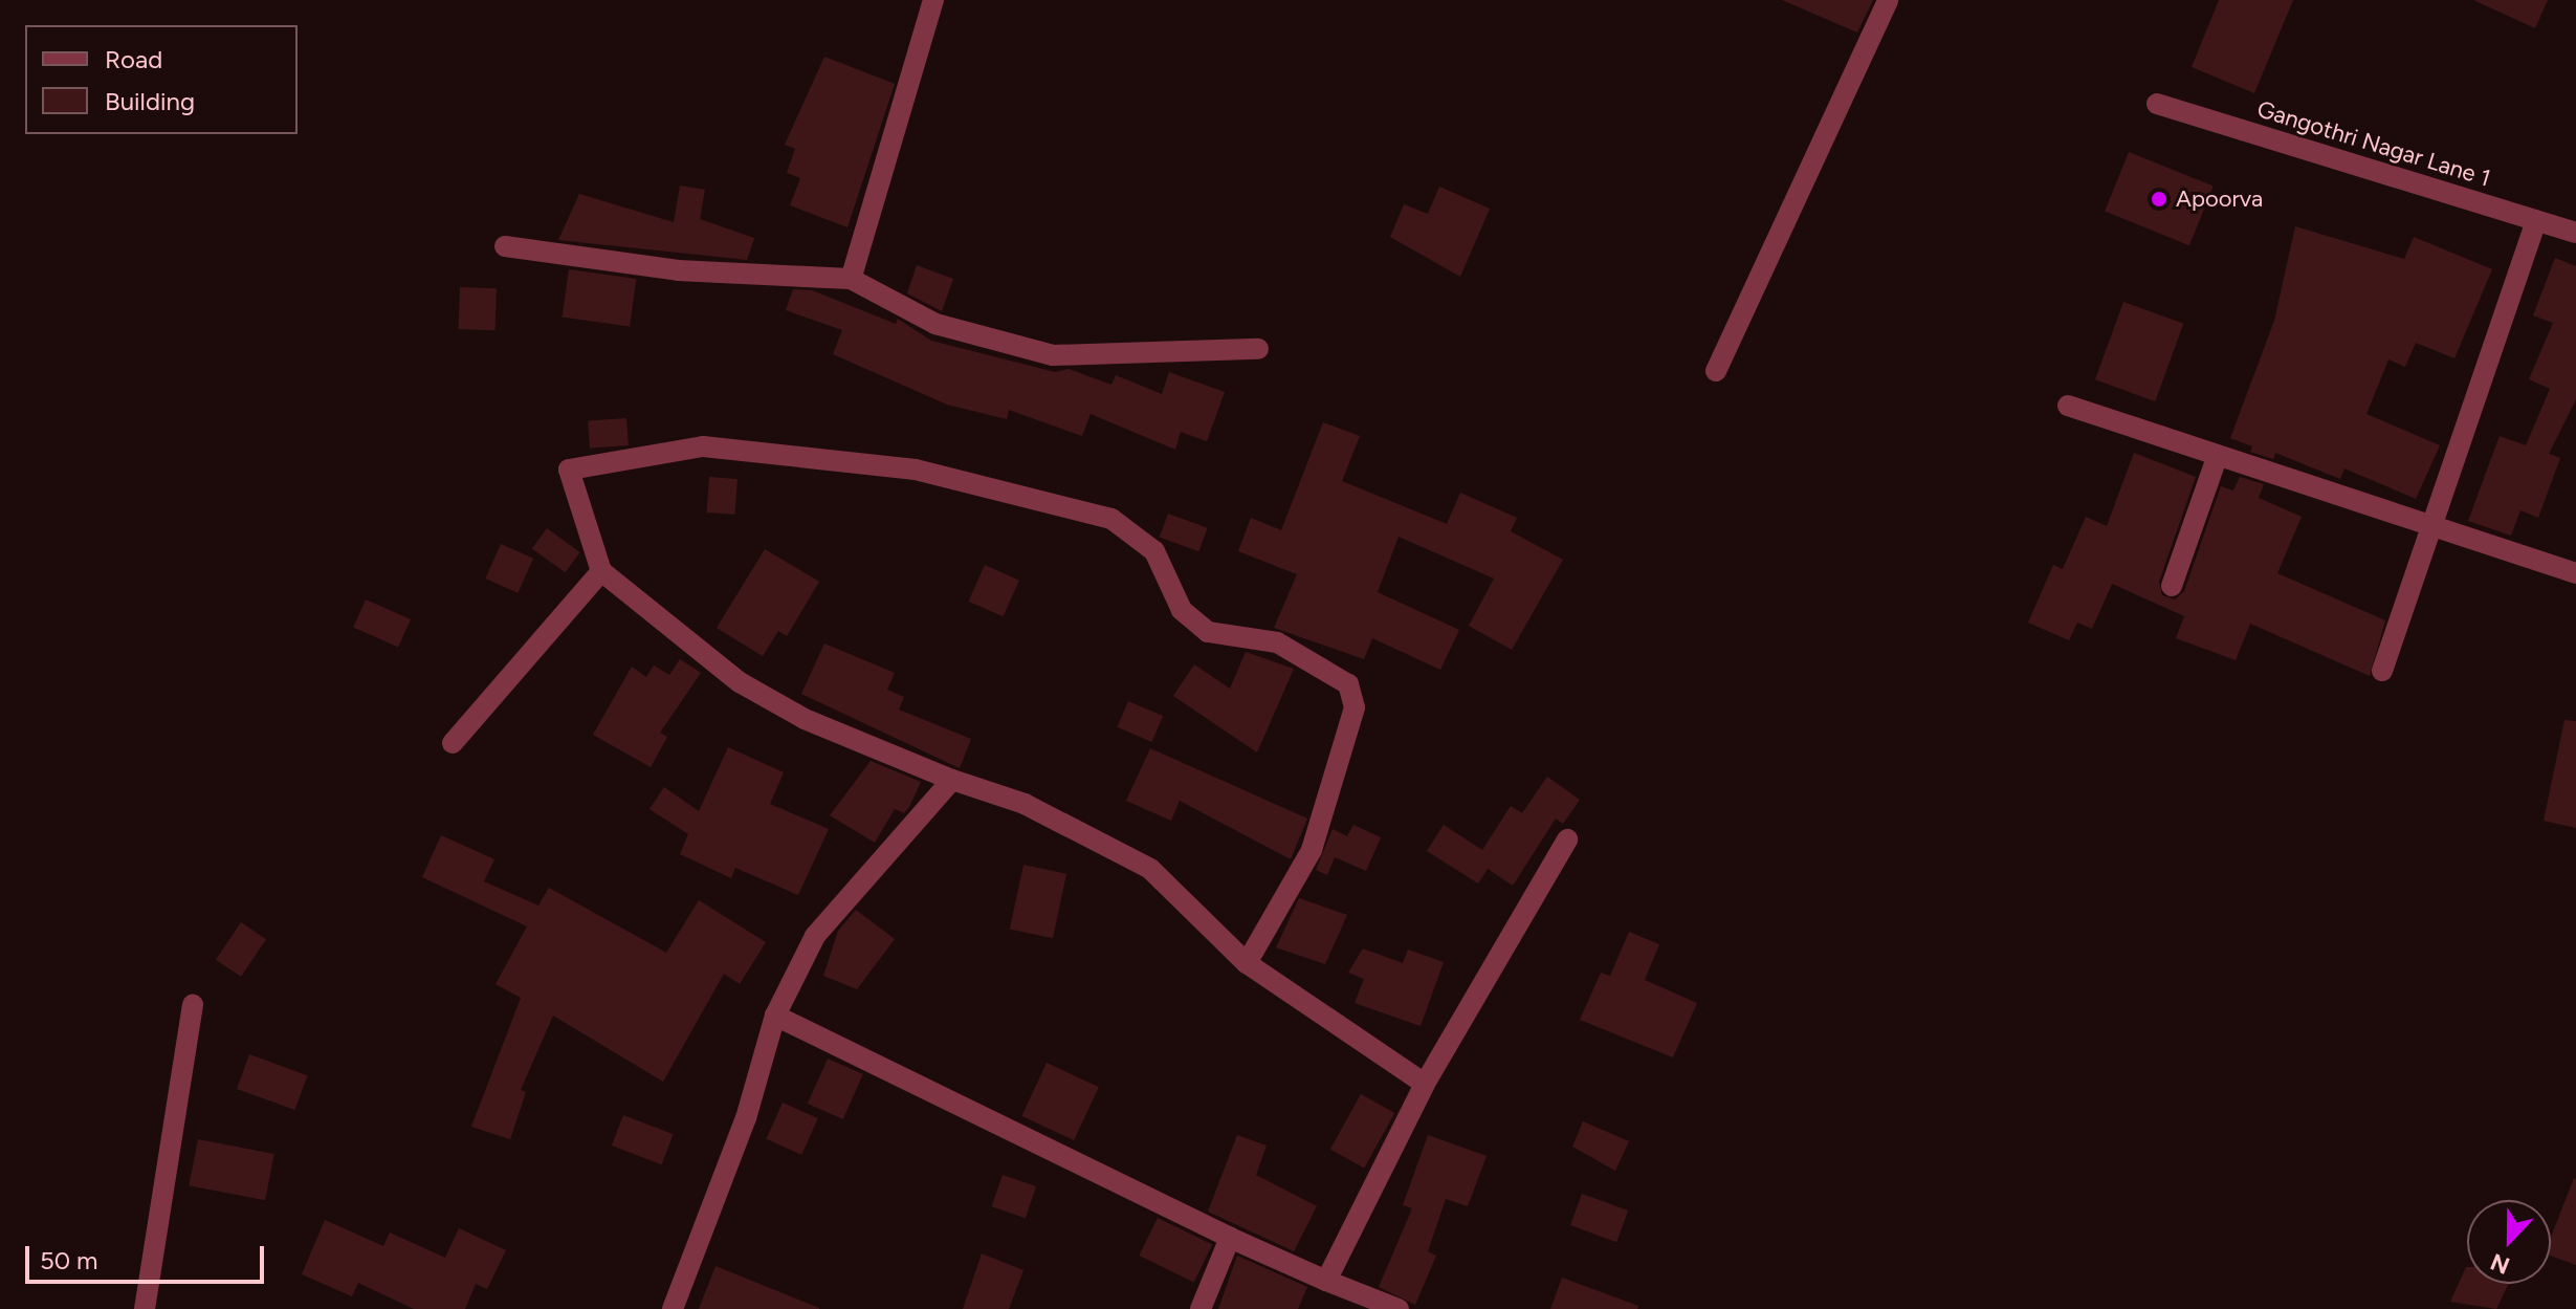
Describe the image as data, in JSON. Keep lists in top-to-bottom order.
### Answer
{
  "streets": {
    "street": ["Gangothri Nagar Lane 1"]
  },
  "places": ["Apoorva"],
  "legend": ["Road", "Building"],
  "scale_bar": "50 m",
  "north": "bottom"
}
